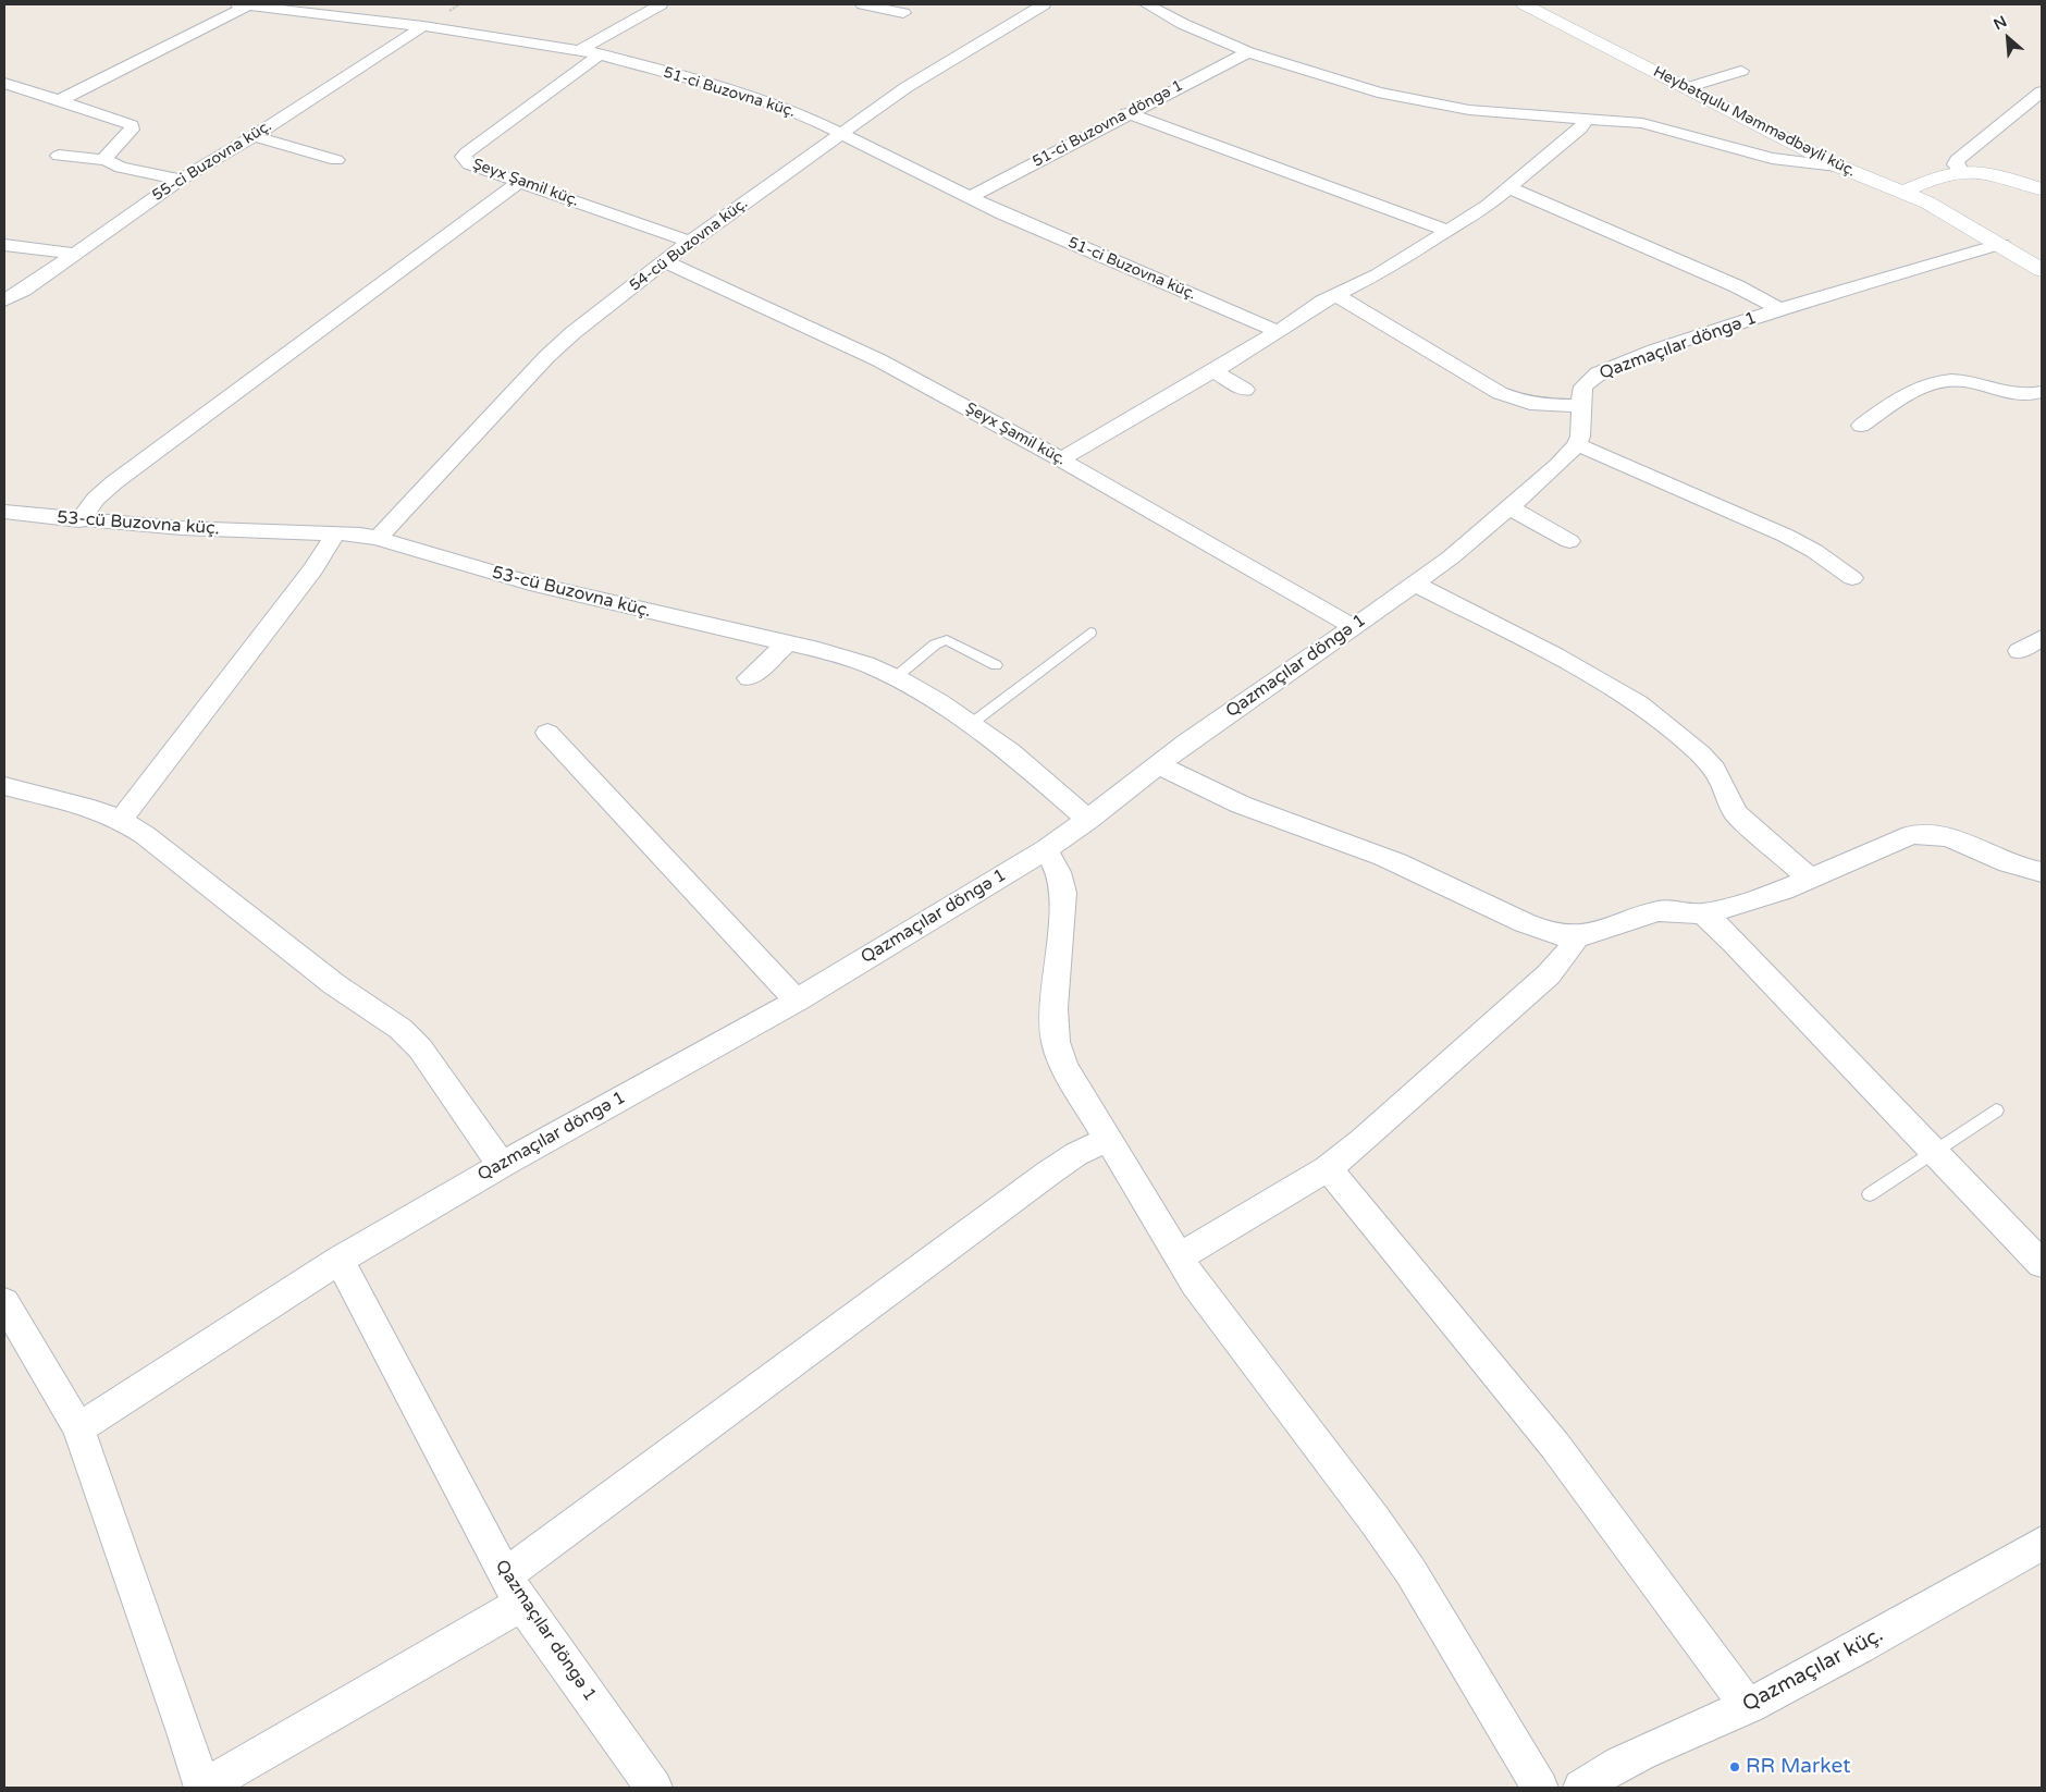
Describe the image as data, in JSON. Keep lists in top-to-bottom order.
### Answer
{
  "streets": {
    "street": [
      "51-ci Buzovna küç.",
      "Heybətqulu Məmmədbəyli küç.",
      "51-ci Buzovna döngə 1",
      "55-ci Buzovna küç.",
      "Şeyx Şamil küç.",
      "54-cü Buzovna küç.",
      "Qazmaçılar döngə 1",
      "53-cü Buzovna küç.",
      "Qazmaçılar küç."
    ]
  },
  "crossings": [
    ["51-ci Buzovna küç.", "51-ci Buzovna döngə 1"],
    ["51-ci Buzovna küç.", "55-ci Buzovna küç."],
    ["51-ci Buzovna küç.", "Şeyx Şamil küç."],
    ["51-ci Buzovna küç.", "54-cü Buzovna küç."],
    ["Heybətqulu Məmmədbəyli küç.", "Qazmaçılar döngə 1"],
    ["Şeyx Şamil küç.", "54-cü Buzovna küç."],
    ["Şeyx Şamil küç.", "Qazmaçılar döngə 1"],
    ["54-cü Buzovna küç.", "53-cü Buzovna küç."],
    ["Qazmaçılar döngə 1", "53-cü Buzovna küç."]
  ],
  "places": ["RR Market"],
  "north": "top left"
}
